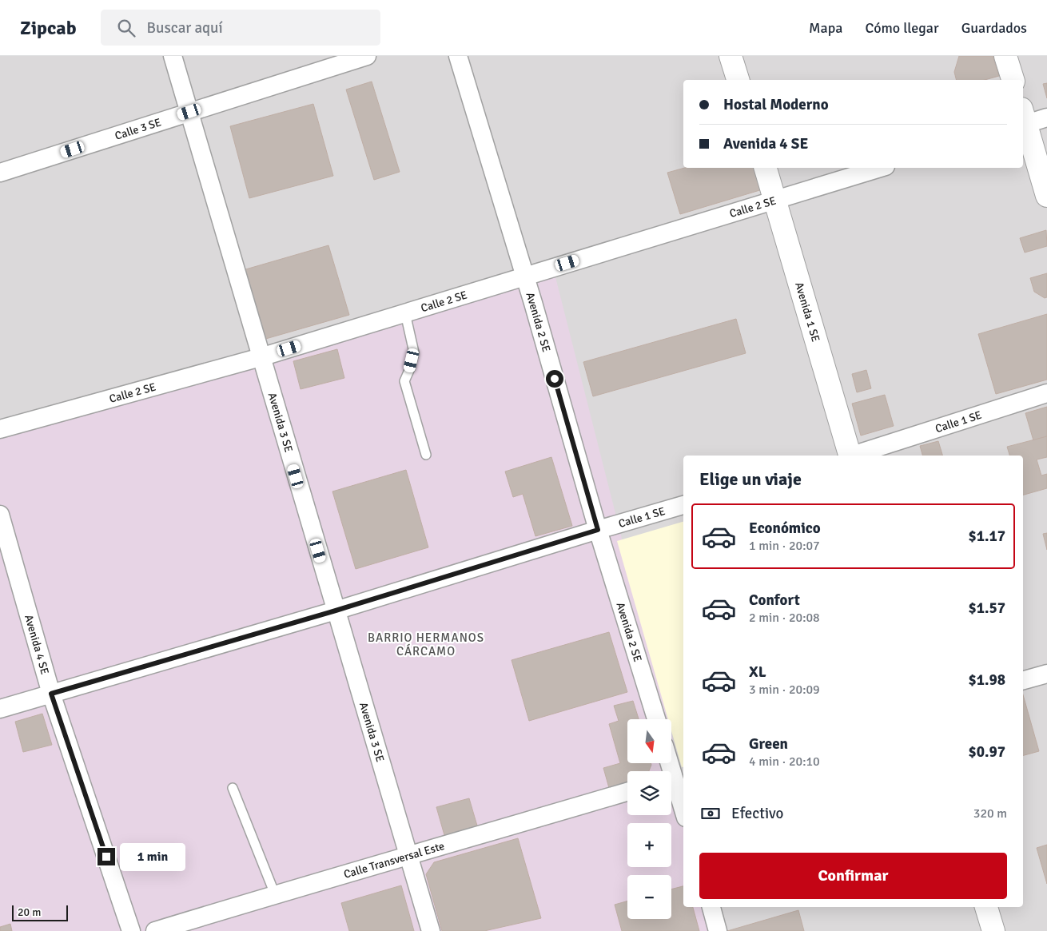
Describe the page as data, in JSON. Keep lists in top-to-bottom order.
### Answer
{
  "streets": {
    "street": [
      "Calle 3 SE",
      "Calle 2 SE",
      "Avenida 1 SE",
      "Avenida 2 SE",
      "Avenida 3 SE",
      "Calle 1 SE",
      "Avenida 4 SE",
      "Calle Transversal Este"
    ]
  },
  "crossings": [
    ["Calle 3 SE", "Avenida 3 SE"],
    ["Calle 2 SE", "Avenida 1 SE"],
    ["Calle 2 SE", "Avenida 2 SE"],
    ["Calle 2 SE", "Avenida 3 SE"],
    ["Avenida 2 SE", "Calle 1 SE"],
    ["Avenida 3 SE", "Calle 1 SE"],
    ["Avenida 3 SE", "Calle Transversal Este"],
    ["Calle 1 SE", "Avenida 4 SE"]
  ],
  "districts": ["BARRIO HERMANOS CÁRCAMO"],
  "scale_bar": "20 m",
  "north": "bottom",
  "page": {
    "header": "Zipcab",
    "search": "Buscar aquí",
    "nav": ["Mapa", "Cómo llegar", "Guardados"],
    "banner": ["Hostal Moderno", "Avenida 4 SE"],
    "heading": "Elige un viaje",
    "list": [
      {
        "name": "Económico",
        "note": "1 min · 20:07",
        "value": "$1.17"
      },
      {
        "name": "Confort",
        "note": "2 min · 20:08",
        "value": "$1.57"
      },
      {
        "name": "XL",
        "note": "3 min · 20:09",
        "value": "$1.98"
      },
      {
        "name": "Green",
        "note": "4 min · 20:10",
        "value": "$0.97"
      }
    ],
    "map_buttons": ["+", "−"],
    "pay": ["Efectivo", "320 m"],
    "bubble": "1 min",
    "buttons": "Confirmar",
    "scale": "20 m"
  }
}
